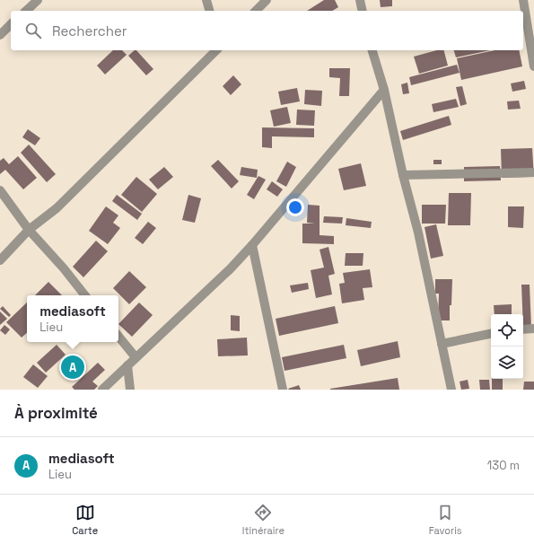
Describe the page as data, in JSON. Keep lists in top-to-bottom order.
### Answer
{
  "page": {
    "search": "Rechercher",
    "popup": ["mediasoft", "Lieu"],
    "pins": "A",
    "heading": "À proximité",
    "list": [
      {
        "mark": "A",
        "name": "mediasoft",
        "note": "Lieu",
        "value": "130 m"
      }
    ],
    "nav": ["Carte", "Itinéraire", "Favoris"]
  }
}
